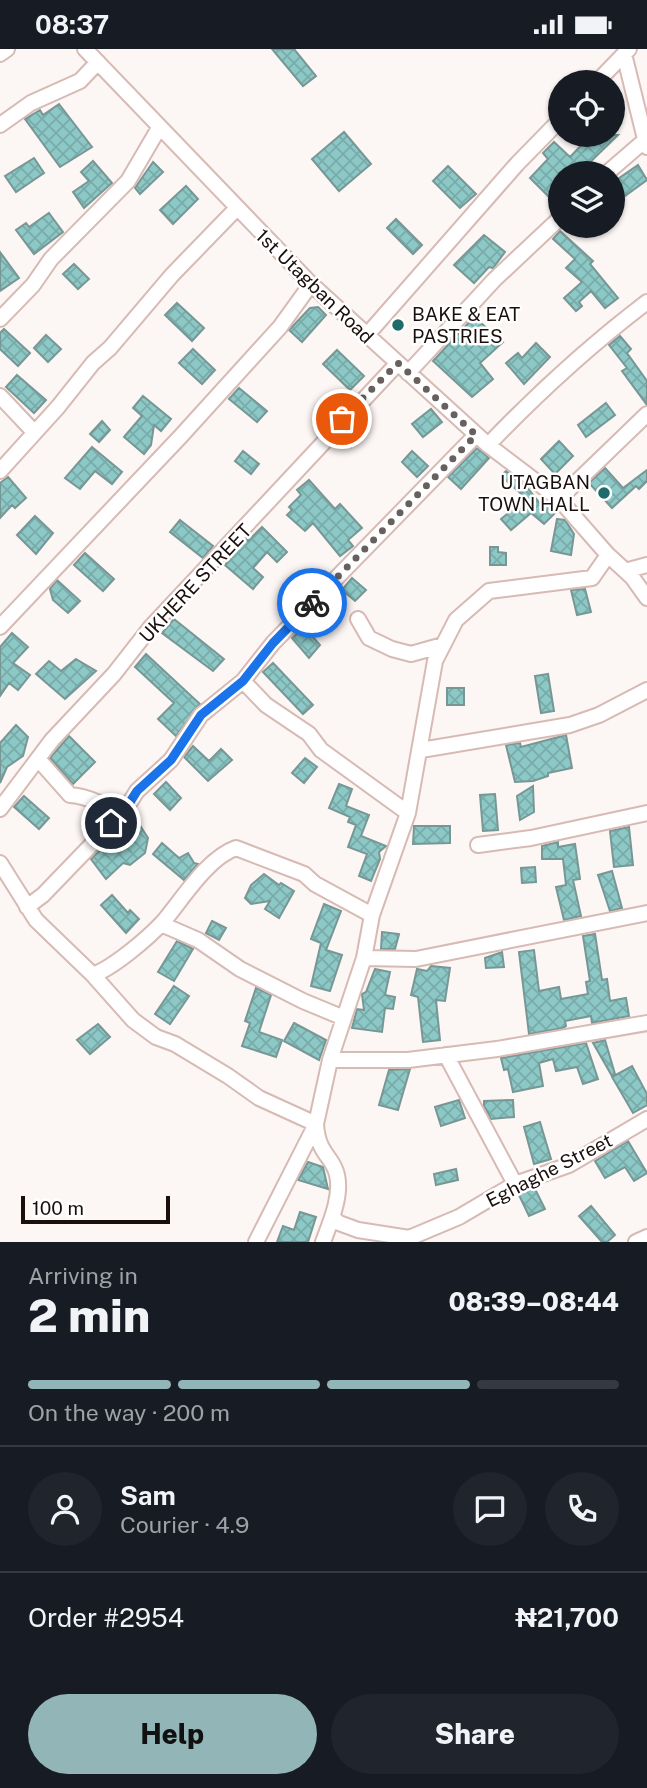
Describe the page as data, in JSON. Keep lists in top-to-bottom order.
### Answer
{
  "streets": {
    "street": ["1st Utagban Road", "UKHERE STREET", "Eghaghe Street"]
  },
  "crossings": [
    ["1st Utagban Road", "UKHERE STREET"]
  ],
  "places": ["BAKE & EAT PASTRIES", "UTAGBAN TOWN HALL"],
  "scale_bar": "100 m",
  "page": {
    "status": "08:37",
    "scale": "100 m",
    "heading": ["2 min", "Arriving in", "08:39–08:44"],
    "panel": [
      "Sam",
      "Courier · 4.9",
      "Order #2954",
      "₦21,700"
    ],
    "bar": "On the way · 200 m",
    "buttons": ["Help", "Share"]
  }
}
